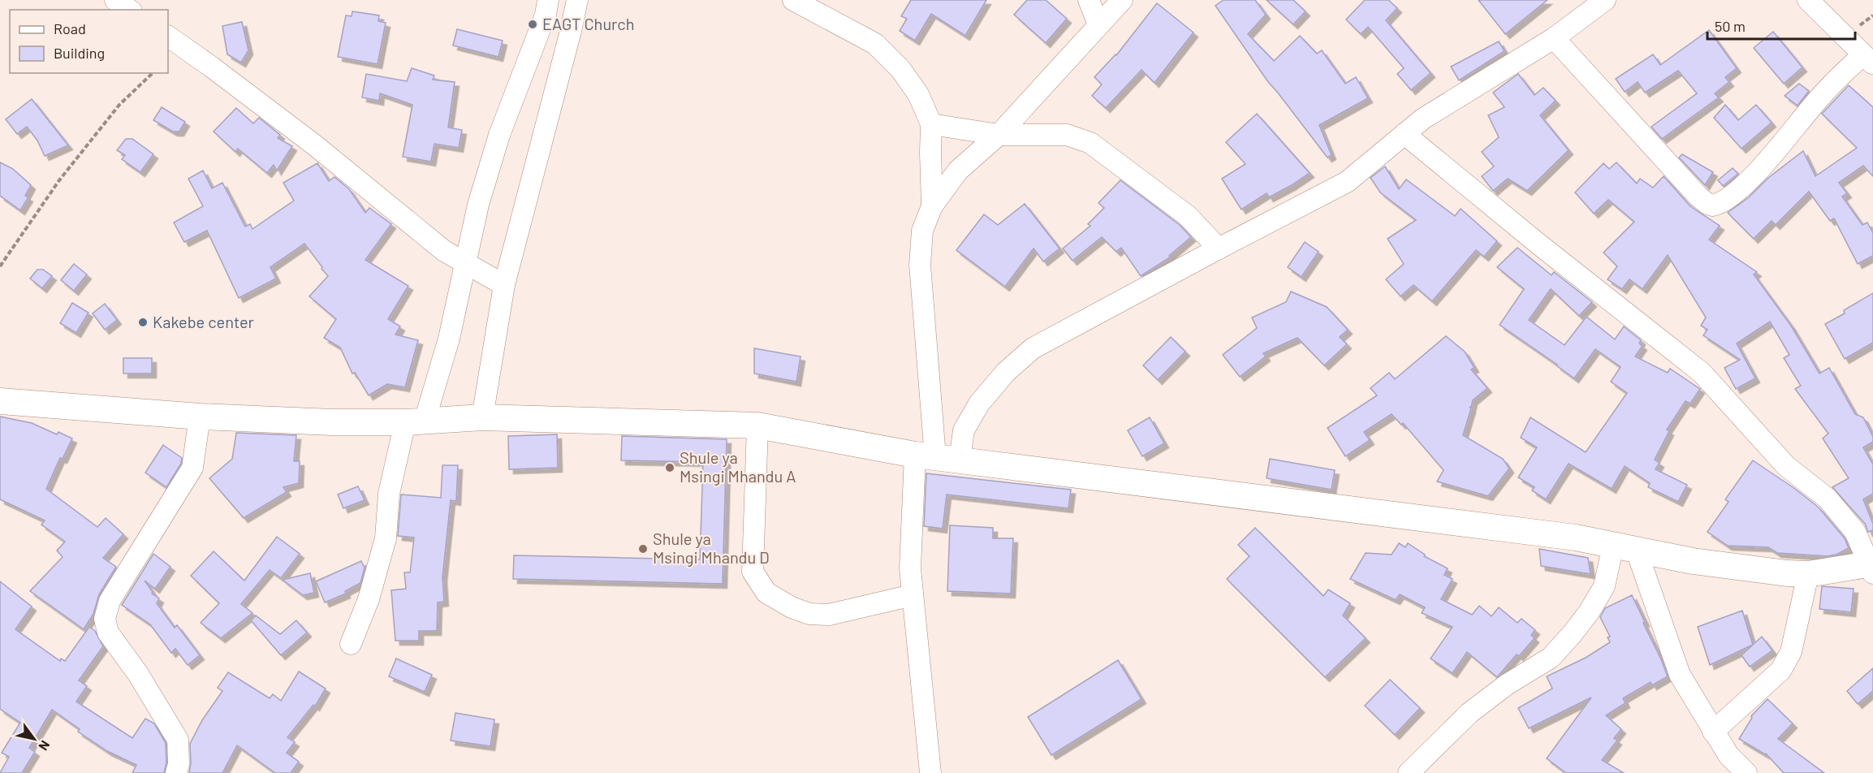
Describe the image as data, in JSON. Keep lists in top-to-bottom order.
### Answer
{
  "places": [
    "EAGT Church",
    "Kakebe center",
    "Shule ya Msingi Mhandu A",
    "Shule ya Msingi Mhandu D"
  ],
  "legend": ["Road", "Building"],
  "scale_bar": "50 m",
  "north": "bottom right"
}
